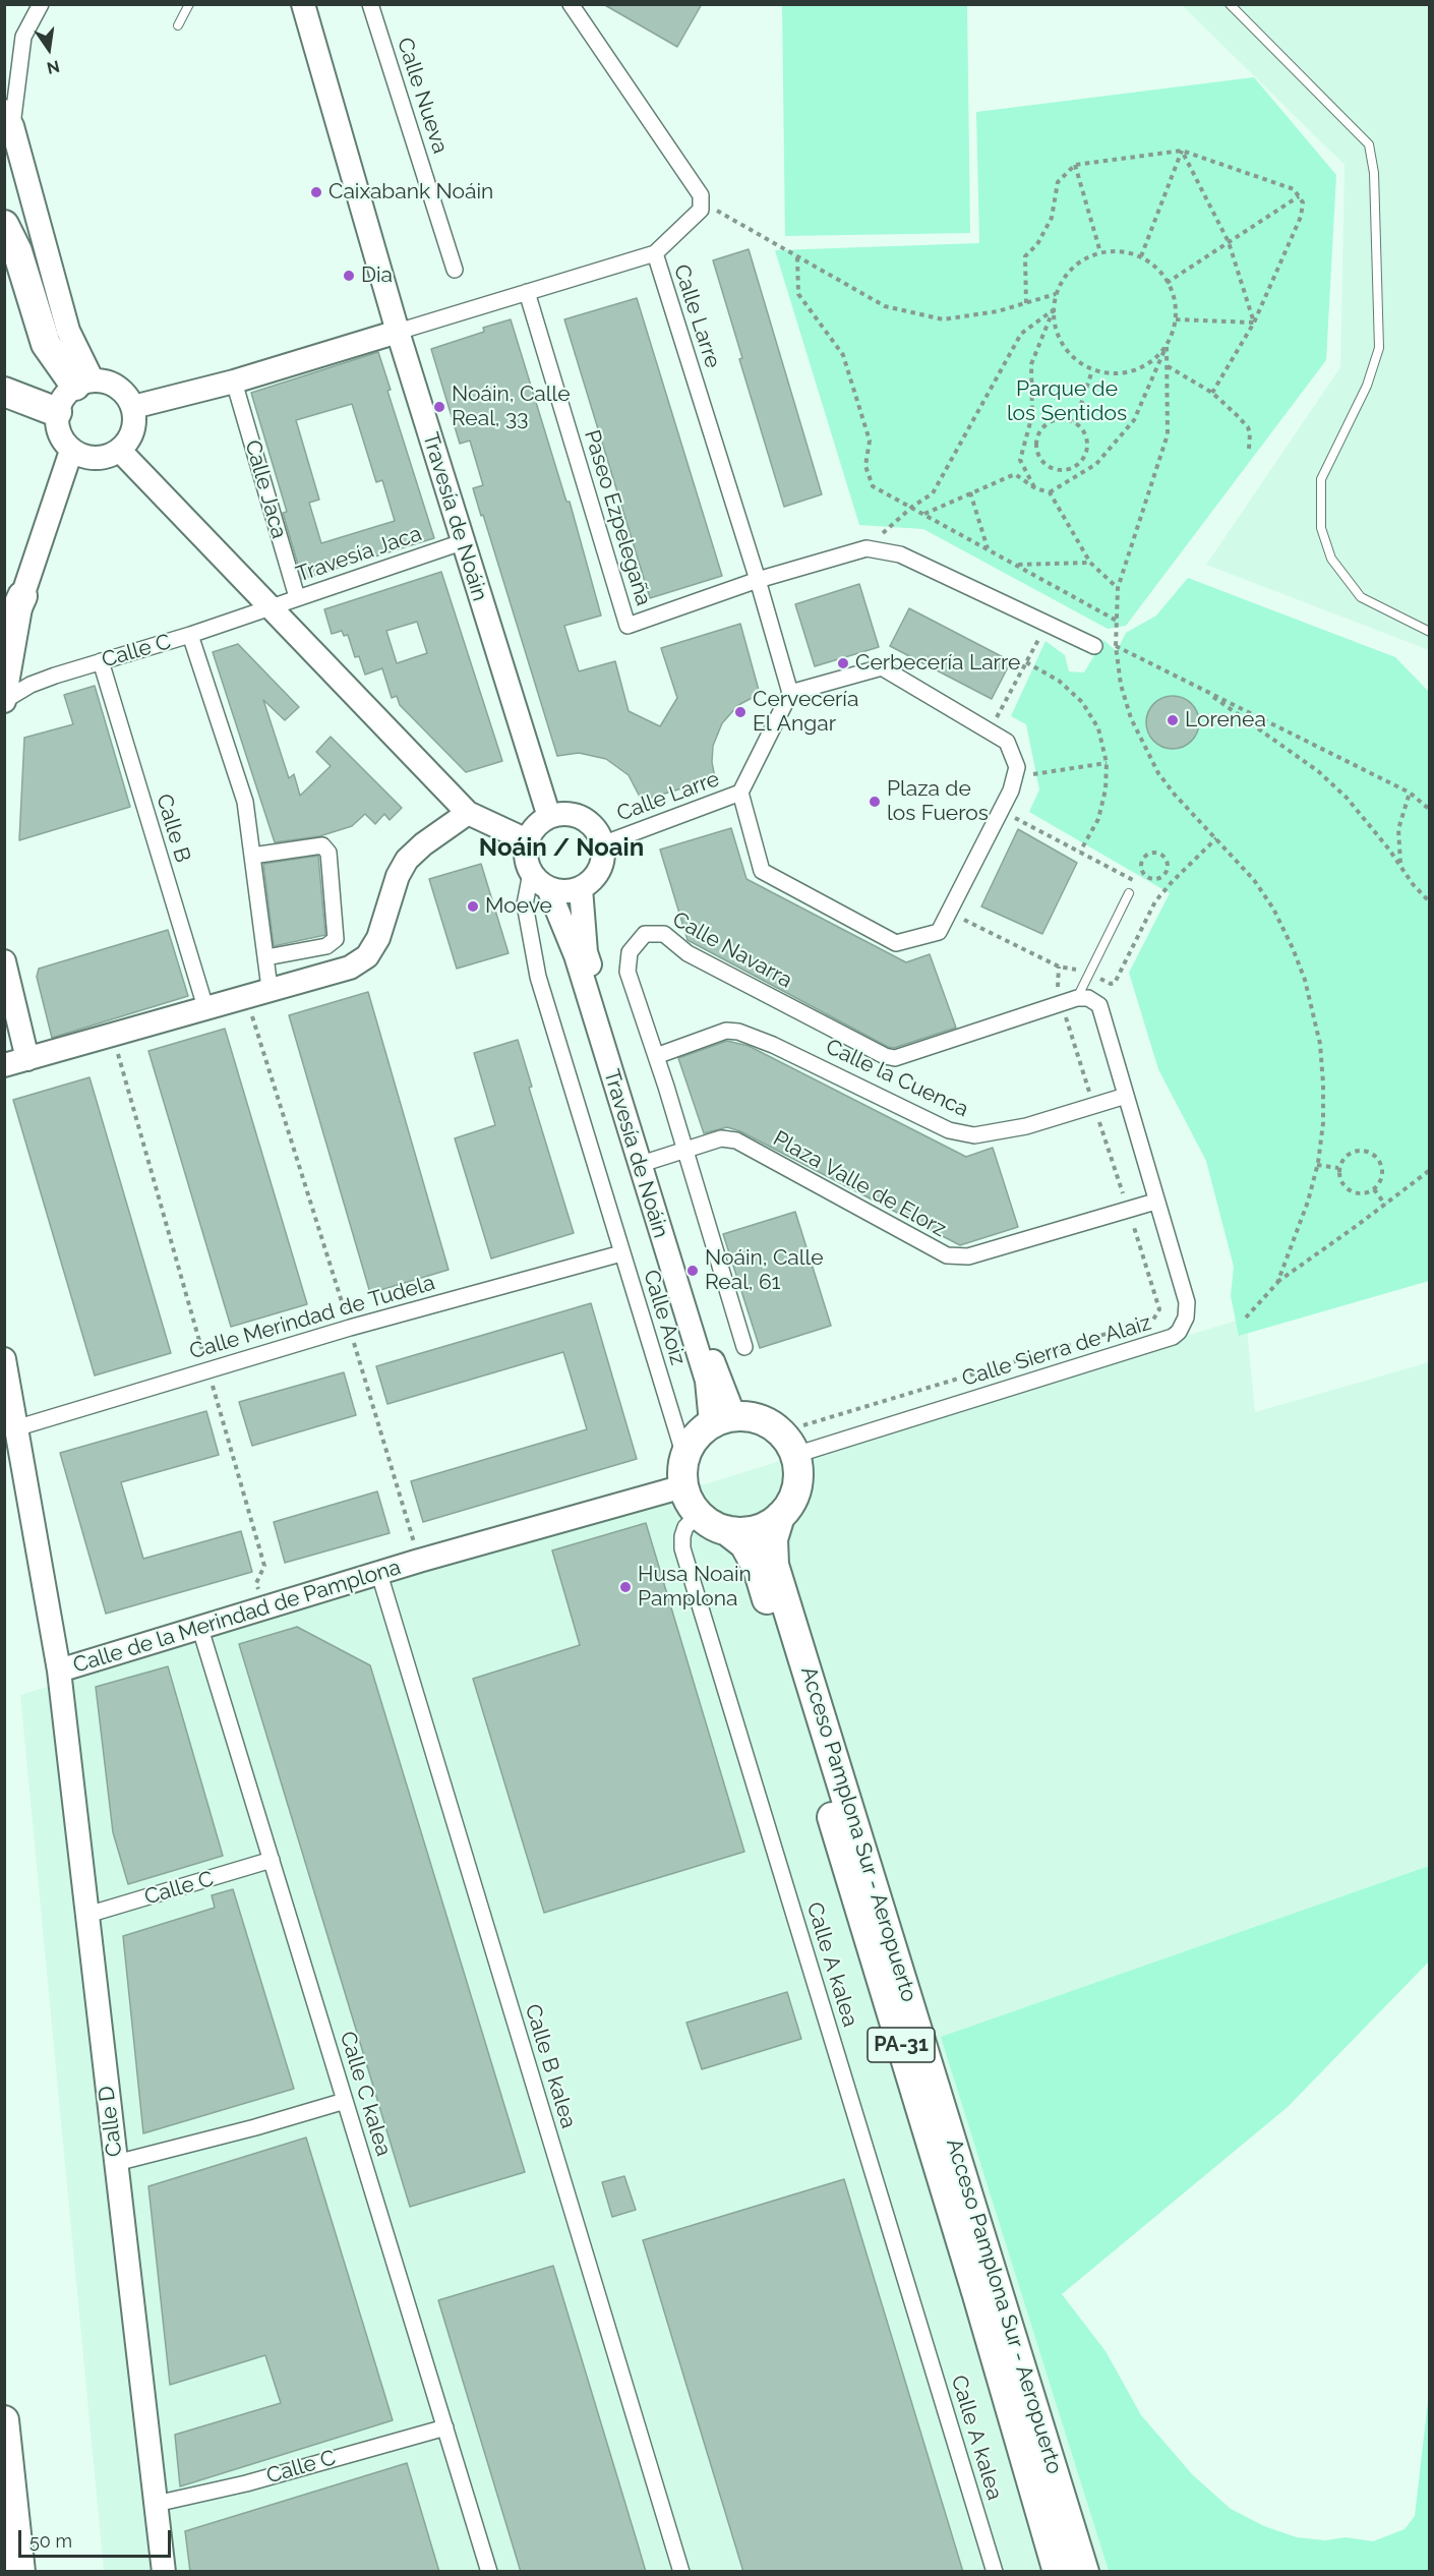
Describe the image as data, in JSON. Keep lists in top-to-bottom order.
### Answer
{
  "streets": {
    "highway": ["Acceso Pamplona Sur - Aeropuerto", "PA-31"],
    "street": [
      "Calle Nueva",
      "Calle Larre",
      "Calle Jaca",
      "Travesía de Noáin",
      "Paseo Ezpelegaña",
      "Travesía Jaca",
      "Calle C",
      "Calle B",
      "Calle Navarra",
      "Calle la Cuenca",
      "Plaza Valle de Elorz",
      "Calle Merindad de Tudela",
      "Calle Aoiz",
      "Calle Sierra de Alaiz",
      "Calle de la Merindad de Pamplona",
      "Calle A kalea",
      "Calle B kalea",
      "Calle C kalea",
      "Calle D"
    ]
  },
  "crossings": [
    ["Calle Larre", "Travesía de Noáin"],
    ["Calle Larre", "Paseo Ezpelegaña"],
    ["Calle Larre", "Calle Aoiz"],
    ["Calle Jaca", "Travesía Jaca"],
    ["Travesía de Noáin", "Travesía Jaca"],
    ["Travesía de Noáin", "Plaza Valle de Elorz"],
    ["Travesía de Noáin", "Calle Aoiz"],
    ["Travesía de Noáin", "Calle Sierra de Alaiz"],
    ["Travesía de Noáin", "Calle de la Merindad de Pamplona"],
    ["Travesía de Noáin", "Acceso Pamplona Sur - Aeropuerto"],
    ["Travesía de Noáin", "Calle A kalea"],
    ["Travesía Jaca", "Calle C"],
    ["Calle C", "Calle B"],
    ["Calle C", "Calle C kalea"],
    ["Calle C", "Calle D"],
    ["Calle Navarra", "Calle la Cuenca"],
    ["Calle Navarra", "Plaza Valle de Elorz"],
    ["Calle Navarra", "Calle Sierra de Alaiz"],
    ["Calle la Cuenca", "Calle Sierra de Alaiz"],
    ["Plaza Valle de Elorz", "Calle Sierra de Alaiz"],
    ["Calle Merindad de Tudela", "Calle Aoiz"],
    ["Calle Merindad de Tudela", "Calle de la Merindad de Pamplona"],
    ["Calle Aoiz", "Calle Sierra de Alaiz"],
    ["Calle Aoiz", "Calle de la Merindad de Pamplona"],
    ["Calle Aoiz", "Acceso Pamplona Sur - Aeropuerto"],
    ["Calle Aoiz", "Calle A kalea"],
    ["Calle Sierra de Alaiz", "Calle de la Merindad de Pamplona"],
    ["Calle Sierra de Alaiz", "Acceso Pamplona Sur - Aeropuerto"],
    ["Calle Sierra de Alaiz", "Calle A kalea"],
    ["Calle de la Merindad de Pamplona", "Acceso Pamplona Sur - Aeropuerto"],
    ["Calle de la Merindad de Pamplona", "Calle A kalea"],
    ["Calle de la Merindad de Pamplona", "Calle B kalea"],
    ["Calle de la Merindad de Pamplona", "Calle C kalea"],
    ["Calle de la Merindad de Pamplona", "Calle D"],
    ["Acceso Pamplona Sur - Aeropuerto", "Calle A kalea"]
  ],
  "districts": ["Noáin / Noain"],
  "parks": ["Parque de los Sentidos"],
  "places": [
    "Caixabank Noáin",
    "Dia",
    "Noáin, Calle Real, 33",
    "Cerbecería Larre",
    "Cervecería El Angar",
    "Lorenea",
    "Plaza de los Fueros",
    "Moeve",
    "Noáin, Calle Real, 61",
    "Husa Noain Pamplona"
  ],
  "scale_bar": "50 m",
  "north": "bottom"
}
